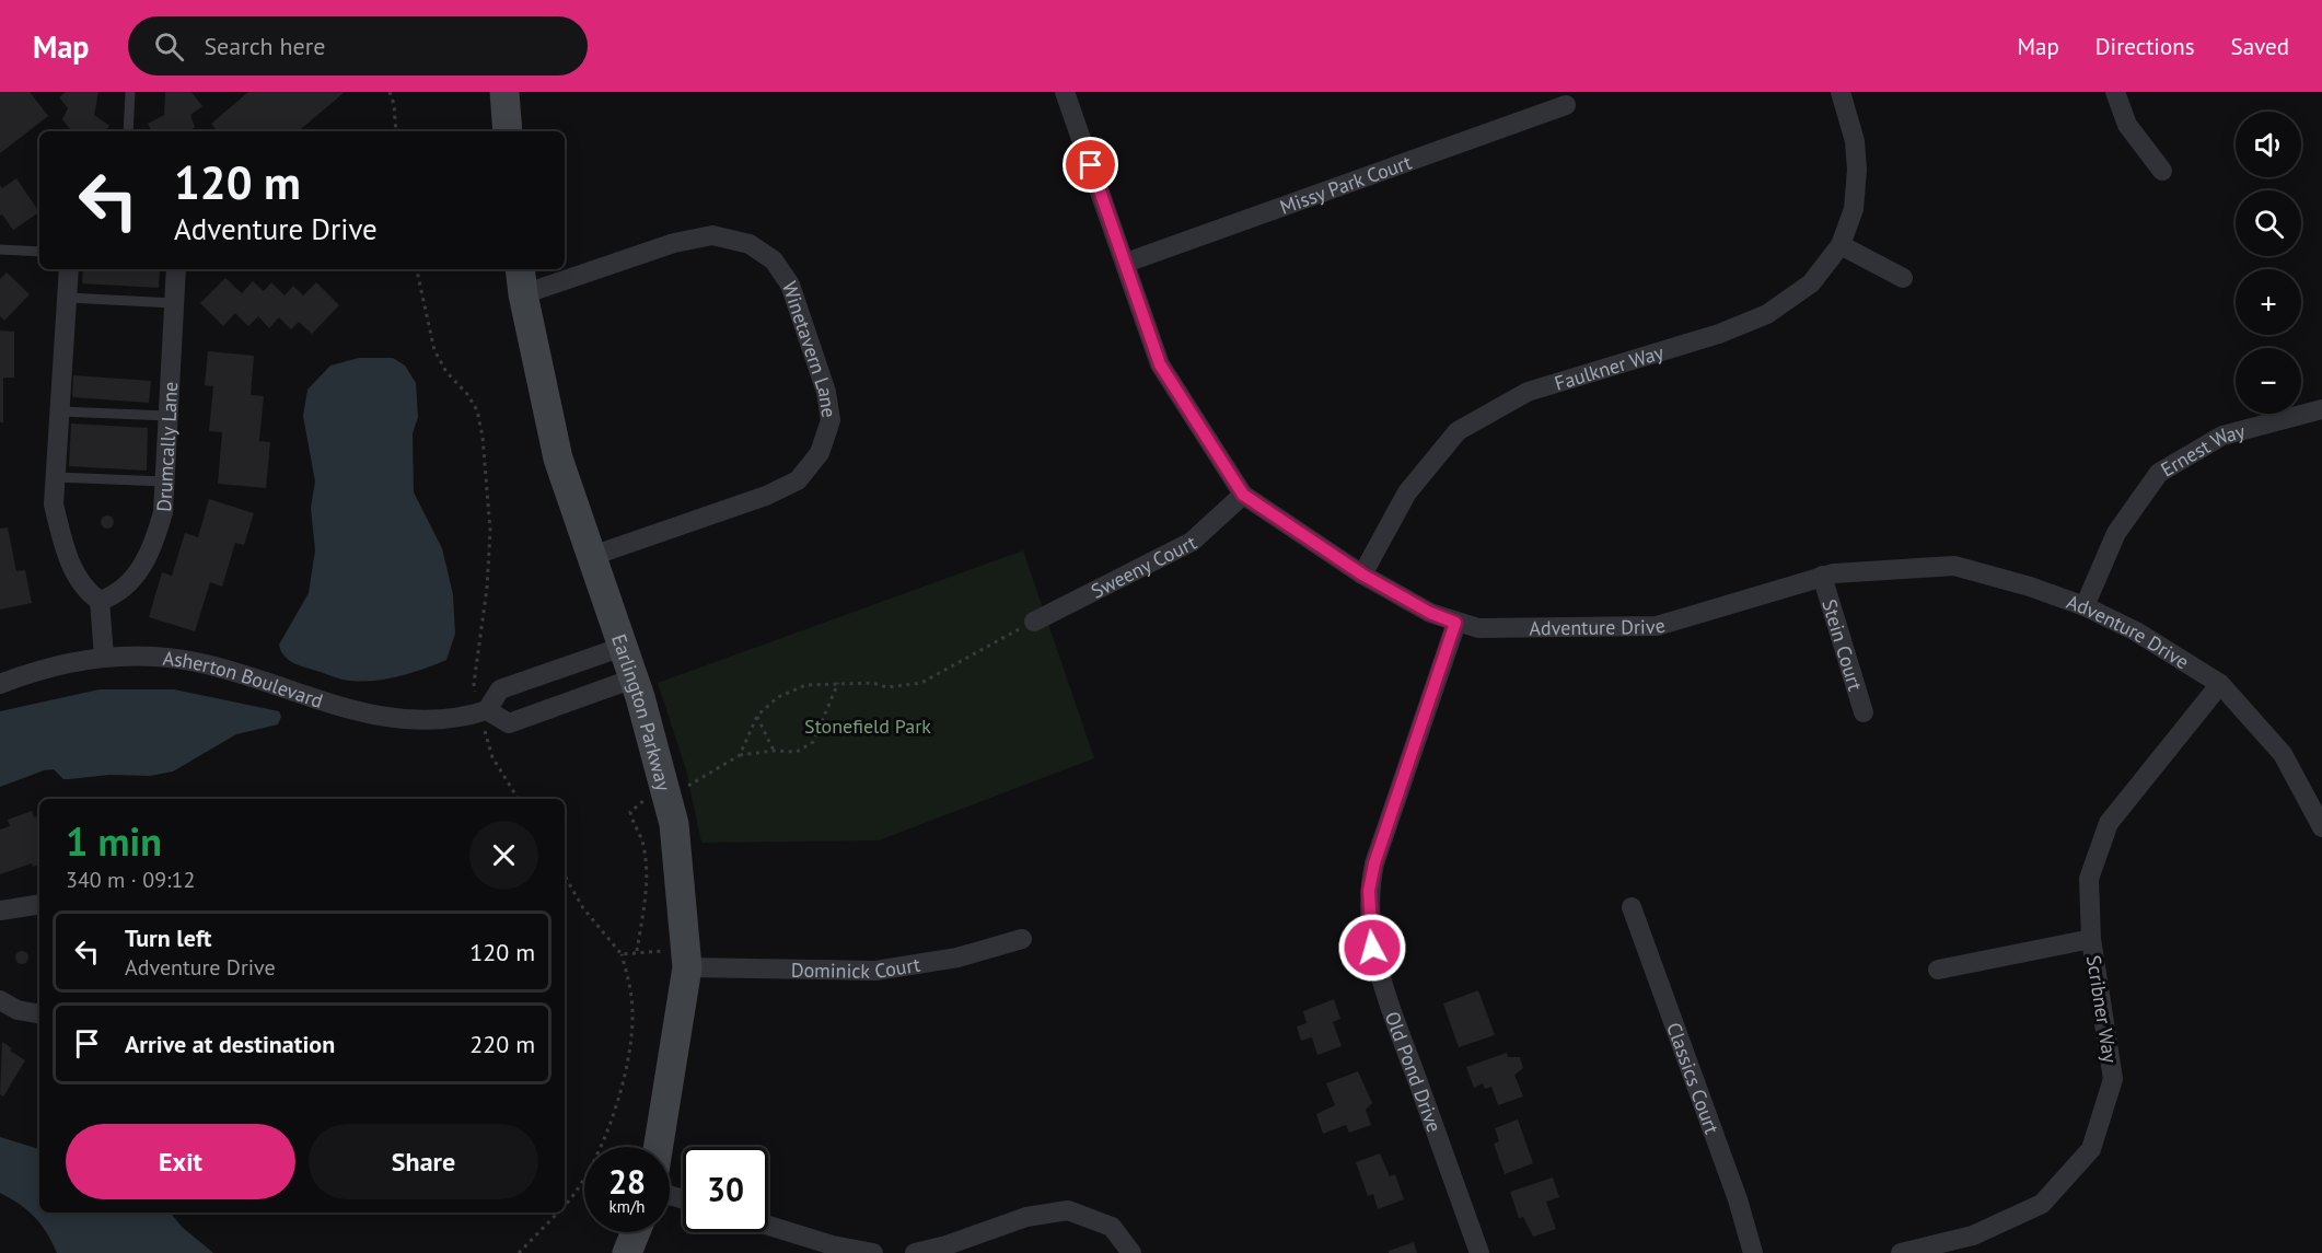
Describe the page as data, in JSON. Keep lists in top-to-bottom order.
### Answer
{
  "streets": {
    "street": [
      "Missy Park Court",
      "Winetavern Lane",
      "Faulkner Way",
      "Drumcally Lane",
      "Ernest Way",
      "Sweeny Court",
      "Adventure Drive",
      "Stein Court",
      "Asherton Boulevard",
      "Earlington Parkway",
      "Dominick Court",
      "Scribner Way",
      "Old Pond Drive",
      "Classics Court"
    ]
  },
  "crossings": [
    ["Missy Park Court", "Adventure Drive"],
    ["Winetavern Lane", "Earlington Parkway"],
    ["Faulkner Way", "Adventure Drive"],
    ["Ernest Way", "Adventure Drive"],
    ["Sweeny Court", "Adventure Drive"],
    ["Adventure Drive", "Stein Court"],
    ["Adventure Drive", "Scribner Way"],
    ["Adventure Drive", "Old Pond Drive"],
    ["Asherton Boulevard", "Earlington Parkway"],
    ["Earlington Parkway", "Dominick Court"]
  ],
  "parks": ["Stonefield Park"],
  "page": {
    "header": "Map",
    "search": "Search here",
    "nav": ["Map", "Directions", "Saved"],
    "map_buttons": ["+", "−"],
    "turn": ["120 m", "Adventure Drive"],
    "heading": ["1 min", "340 m · 09:12"],
    "list": [
      {
        "name": "Turn left",
        "note": "Adventure Drive",
        "value": "120 m"
      },
      {
        "name": "Arrive at destination",
        "value": "220 m"
      }
    ],
    "buttons": ["Exit", "Share"],
    "speed": "28 km/h",
    "limit": "30"
  }
}
